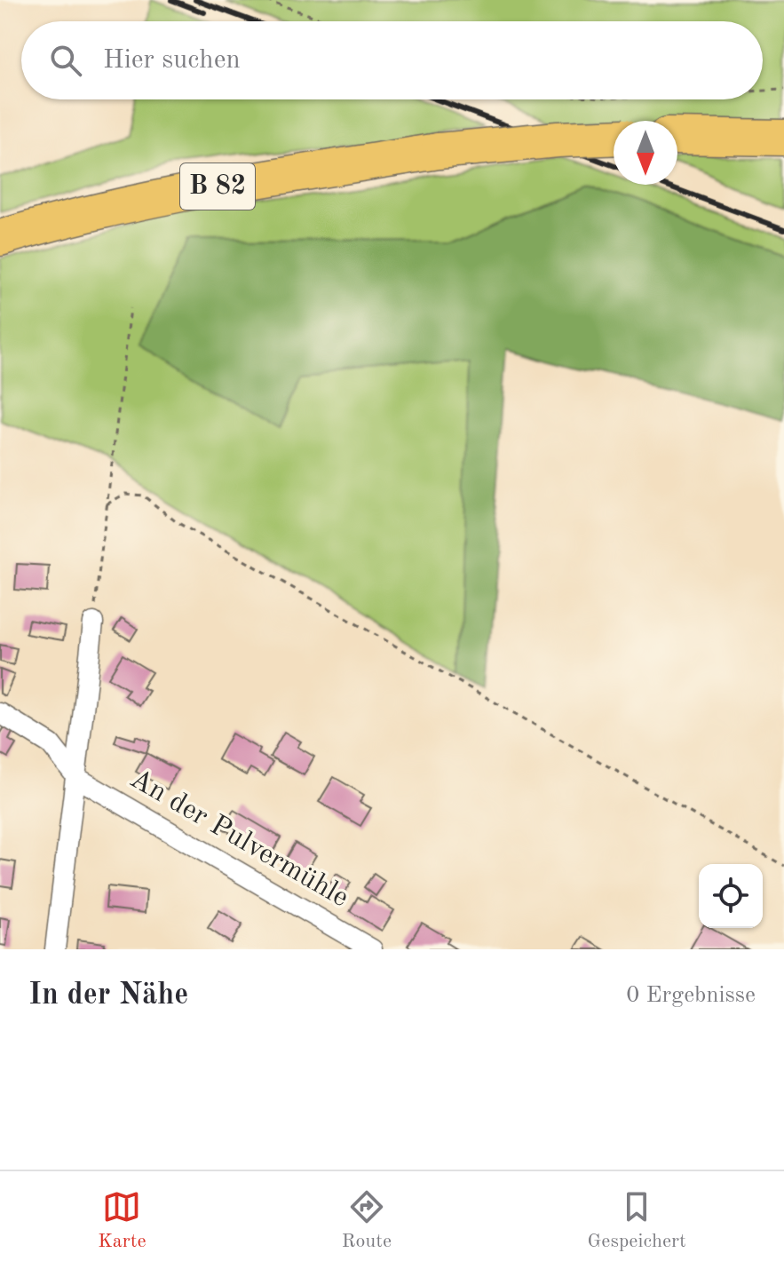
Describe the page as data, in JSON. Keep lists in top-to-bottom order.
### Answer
{
  "streets": {
    "highway": ["B 82"],
    "street": ["An der Pulvermühle"]
  },
  "north": "bottom",
  "page": {
    "search": "Hier suchen",
    "heading": ["In der Nähe", "0 Ergebnisse"],
    "nav": ["Karte", "Route", "Gespeichert"]
  }
}
